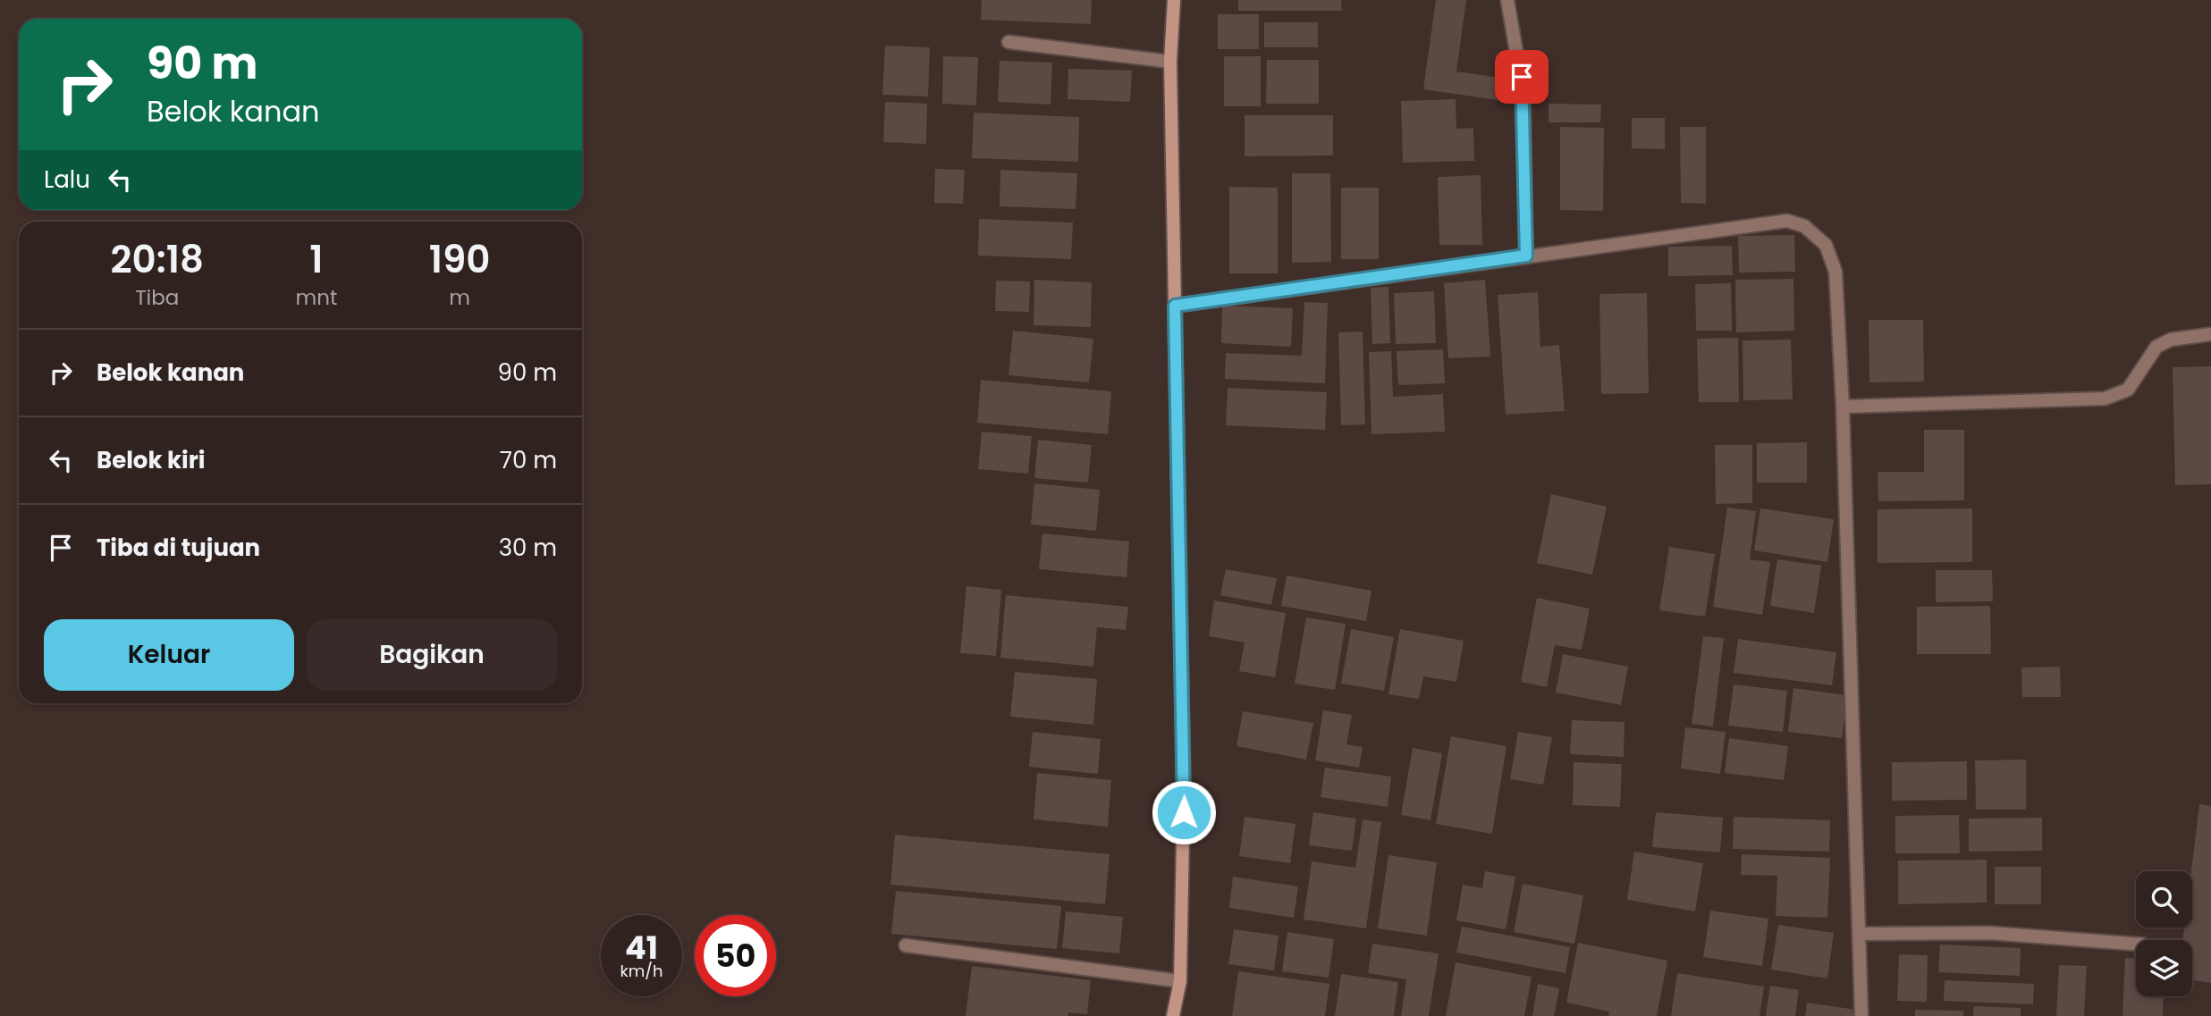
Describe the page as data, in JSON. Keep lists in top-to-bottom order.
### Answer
{
  "page": {
    "turn": ["90 m", "Belok kanan"],
    "then": "Lalu",
    "eta": [
      "20:18",
      "Tiba",
      "1",
      "mnt",
      "190",
      "m"
    ],
    "list": [
      {
        "name": "Belok kanan",
        "value": "90 m"
      },
      {
        "name": "Belok kiri",
        "value": "70 m"
      },
      {
        "name": "Tiba di tujuan",
        "value": "30 m"
      }
    ],
    "buttons": ["Keluar", "Bagikan"],
    "speed": "41 km/h",
    "limit": "50"
  }
}
